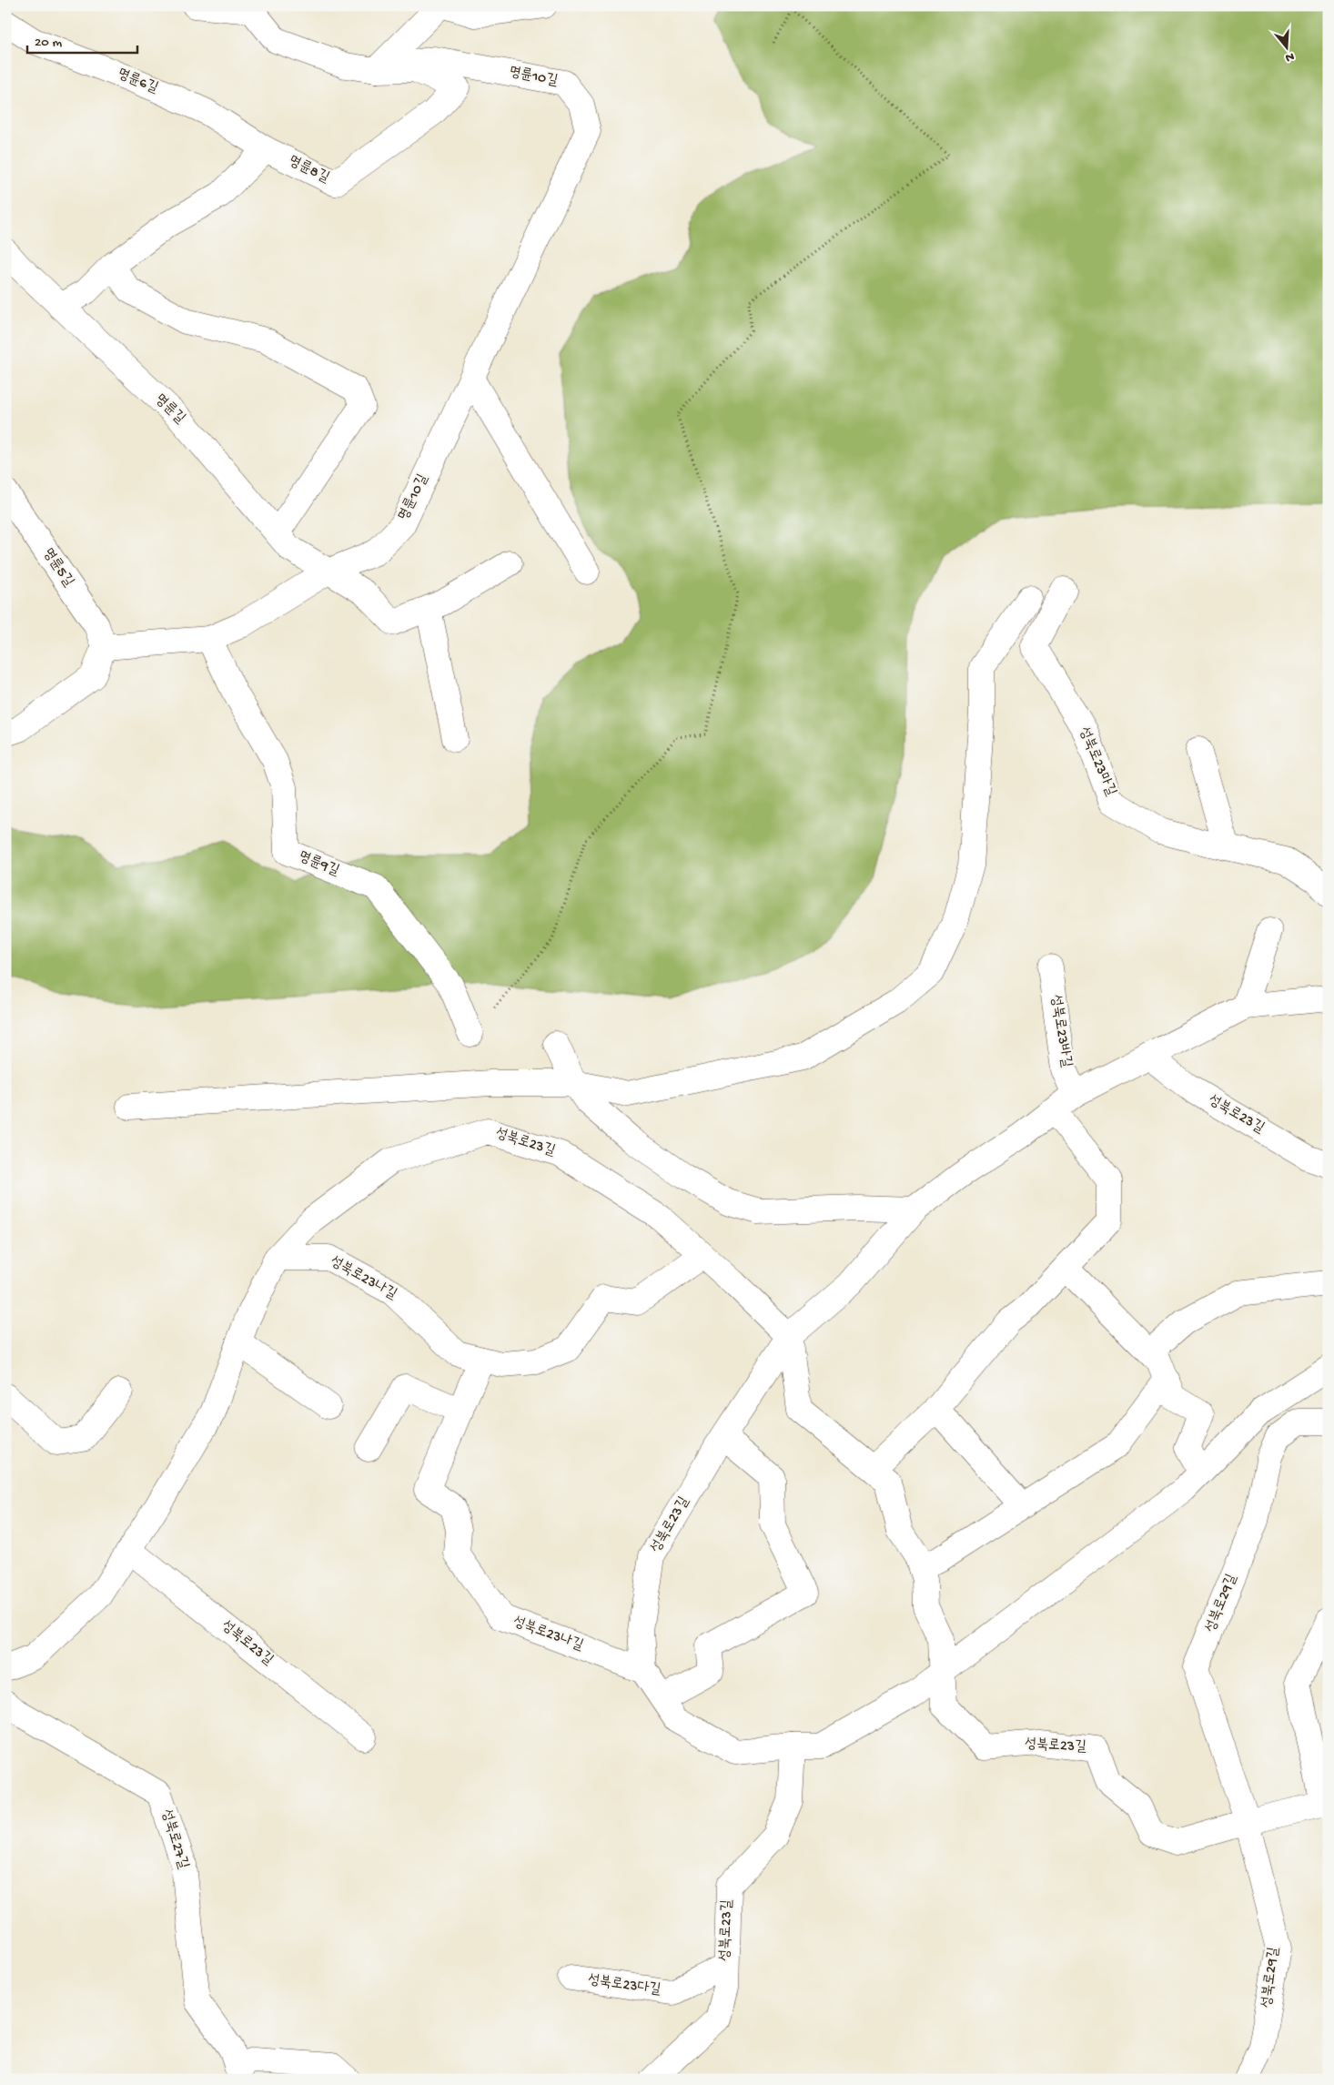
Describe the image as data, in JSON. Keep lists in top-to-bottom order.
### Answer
{
  "streets": {
    "street": [
      "명륜10길",
      "명륜6길",
      "명륜8길",
      "명륜길",
      "명륜5길",
      "성북로23마길",
      "명륜9길",
      "성북로23바길",
      "성북로23길",
      "성북로23나길",
      "성북로29길",
      "성북로27길",
      "성북로23다길"
    ]
  },
  "crossings": [
    ["명륜10길", "명륜8길"],
    ["명륜10길", "명륜길"],
    ["명륜6길", "명륜8길"],
    ["성북로23바길", "성북로23길"],
    ["성북로23길", "성북로23나길"],
    ["성북로23길", "성북로29길"],
    ["성북로23길", "성북로23다길"]
  ],
  "scale_bar": "20 m",
  "north": "bottom"
}
